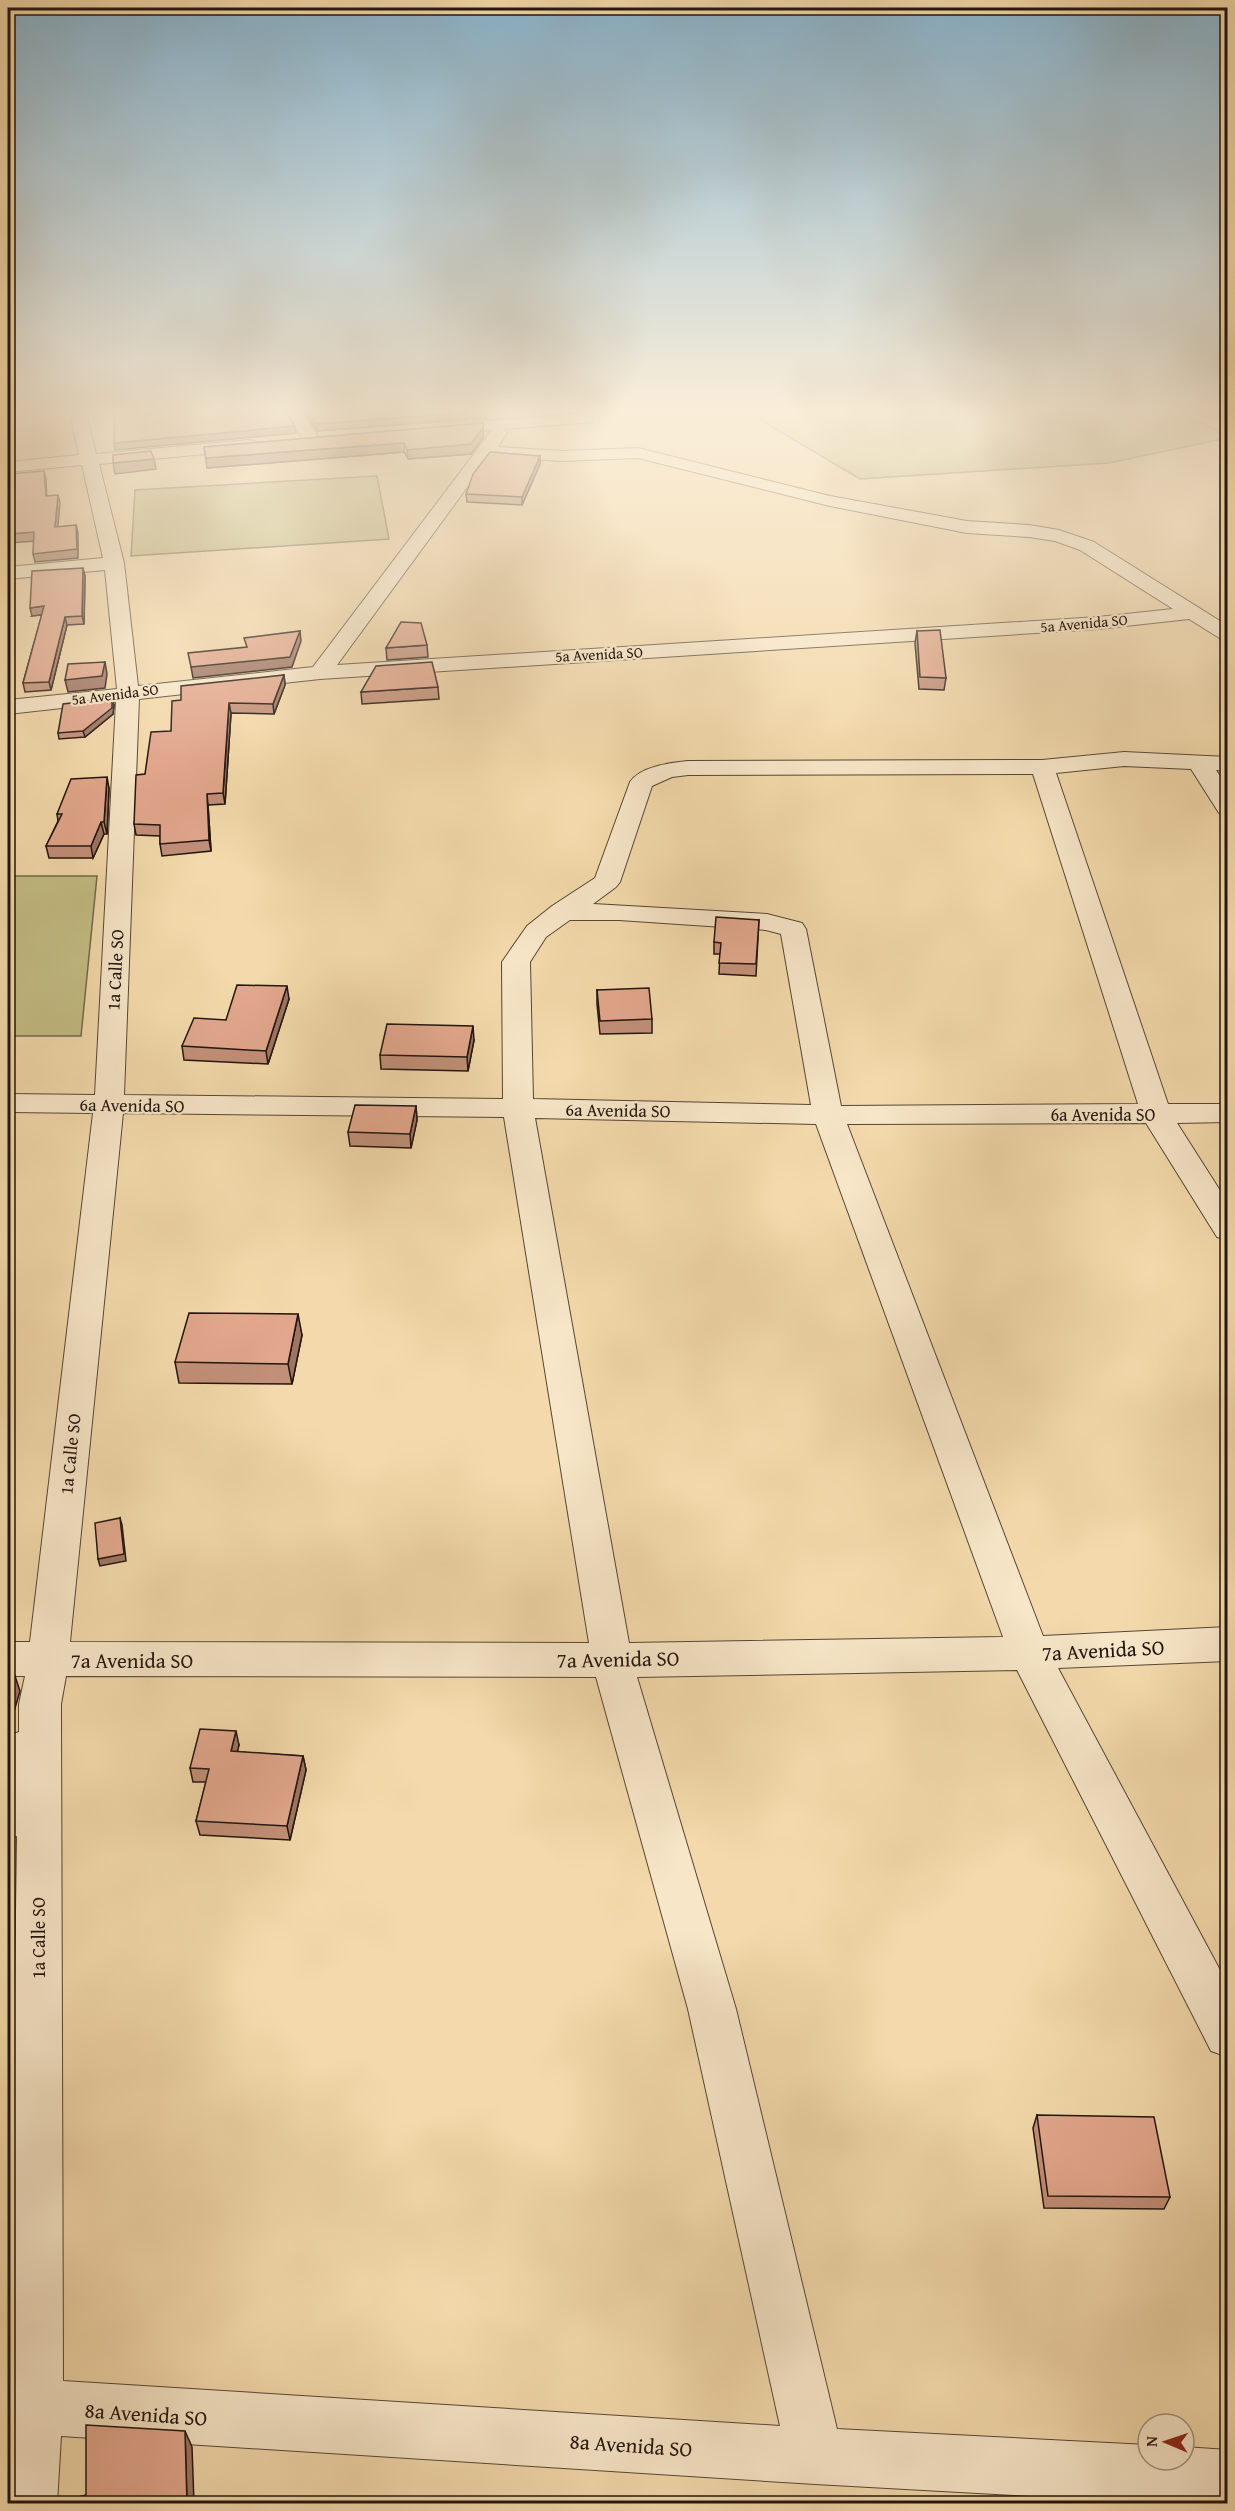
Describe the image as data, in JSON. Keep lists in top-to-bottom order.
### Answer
{
  "streets": {
    "street": [
      "5a Avenida SO",
      "1a Calle SO",
      "6a Avenida SO",
      "7a Avenida SO",
      "8a Avenida SO"
    ]
  },
  "crossings": [
    ["5a Avenida SO", "1a Calle SO"],
    ["1a Calle SO", "6a Avenida SO"],
    ["1a Calle SO", "7a Avenida SO"],
    ["1a Calle SO", "8a Avenida SO"]
  ],
  "north": "left"
}
